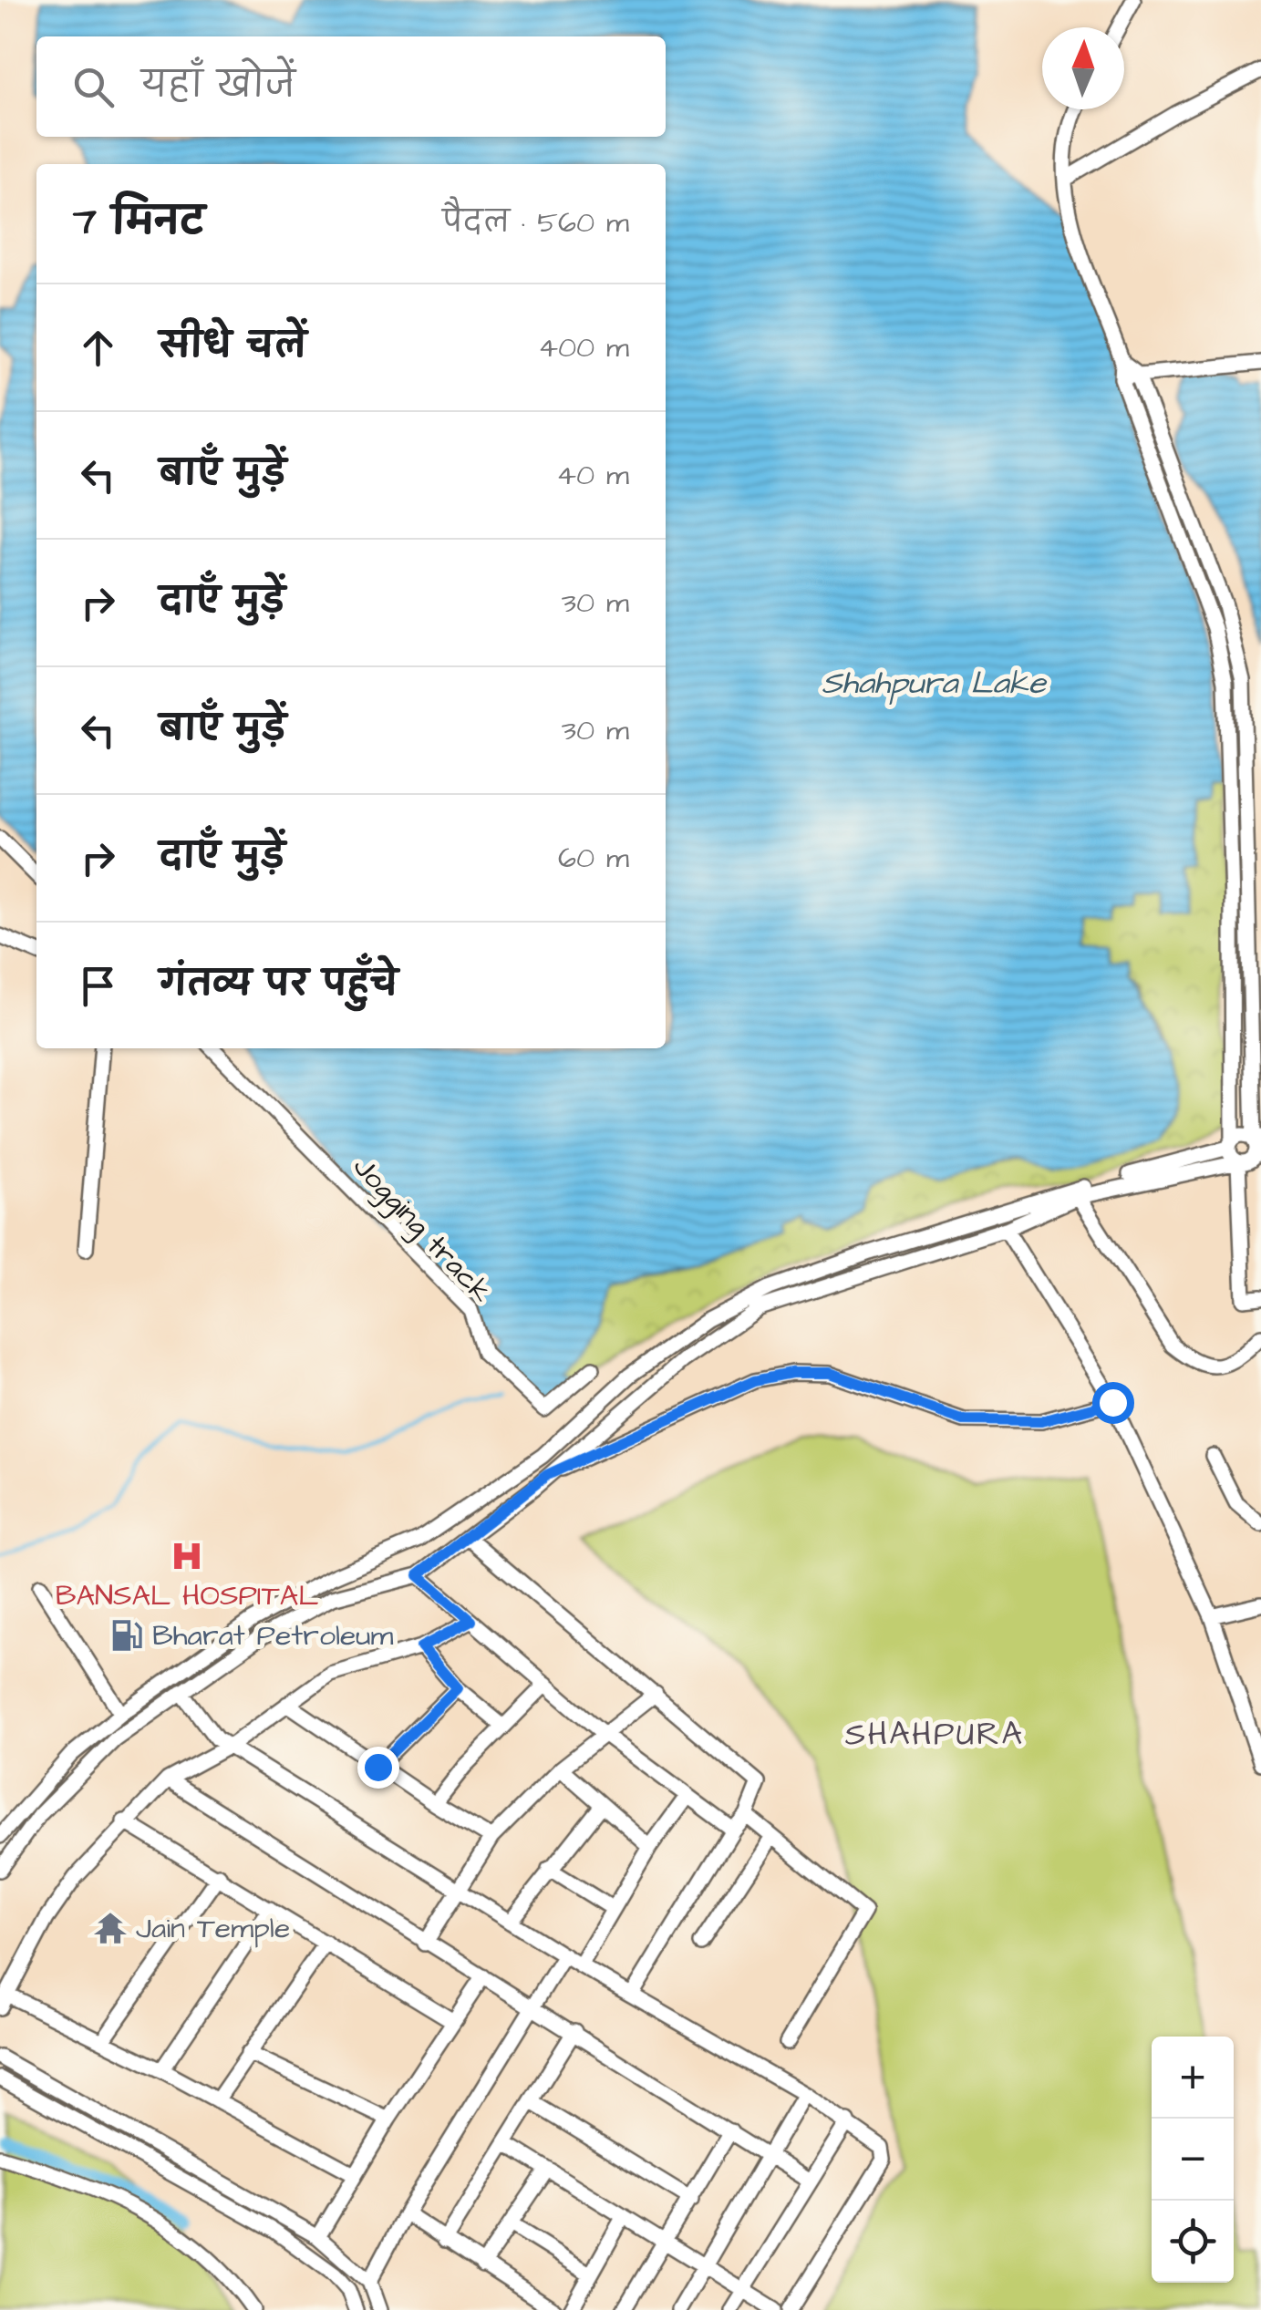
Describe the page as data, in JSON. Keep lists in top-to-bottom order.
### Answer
{
  "streets": {
    "street": ["Jogging track"]
  },
  "districts": ["SHAHPURA"],
  "water": ["Shahpura Lake"],
  "places": {
    "hospital": ["BANSAL HOSPITAL"],
    "fuel station": ["Bharat Petroleum"],
    "temple": ["Jain Temple"]
  },
  "north": "top",
  "page": {
    "search": "यहाँ खोजें",
    "heading": ["7 मिनट", "पैदल · 560 m"],
    "list": [
      ["सीधे चलें", "400 m"],
      ["बाएँ मुड़ें", "40 m"],
      ["दाएँ मुड़ें", "30 m"],
      ["बाएँ मुड़ें", "30 m"],
      ["दाएँ मुड़ें", "60 m"],
      "गंतव्य पर पहुँचे"
    ],
    "map_buttons": ["+", "−"]
  }
}
